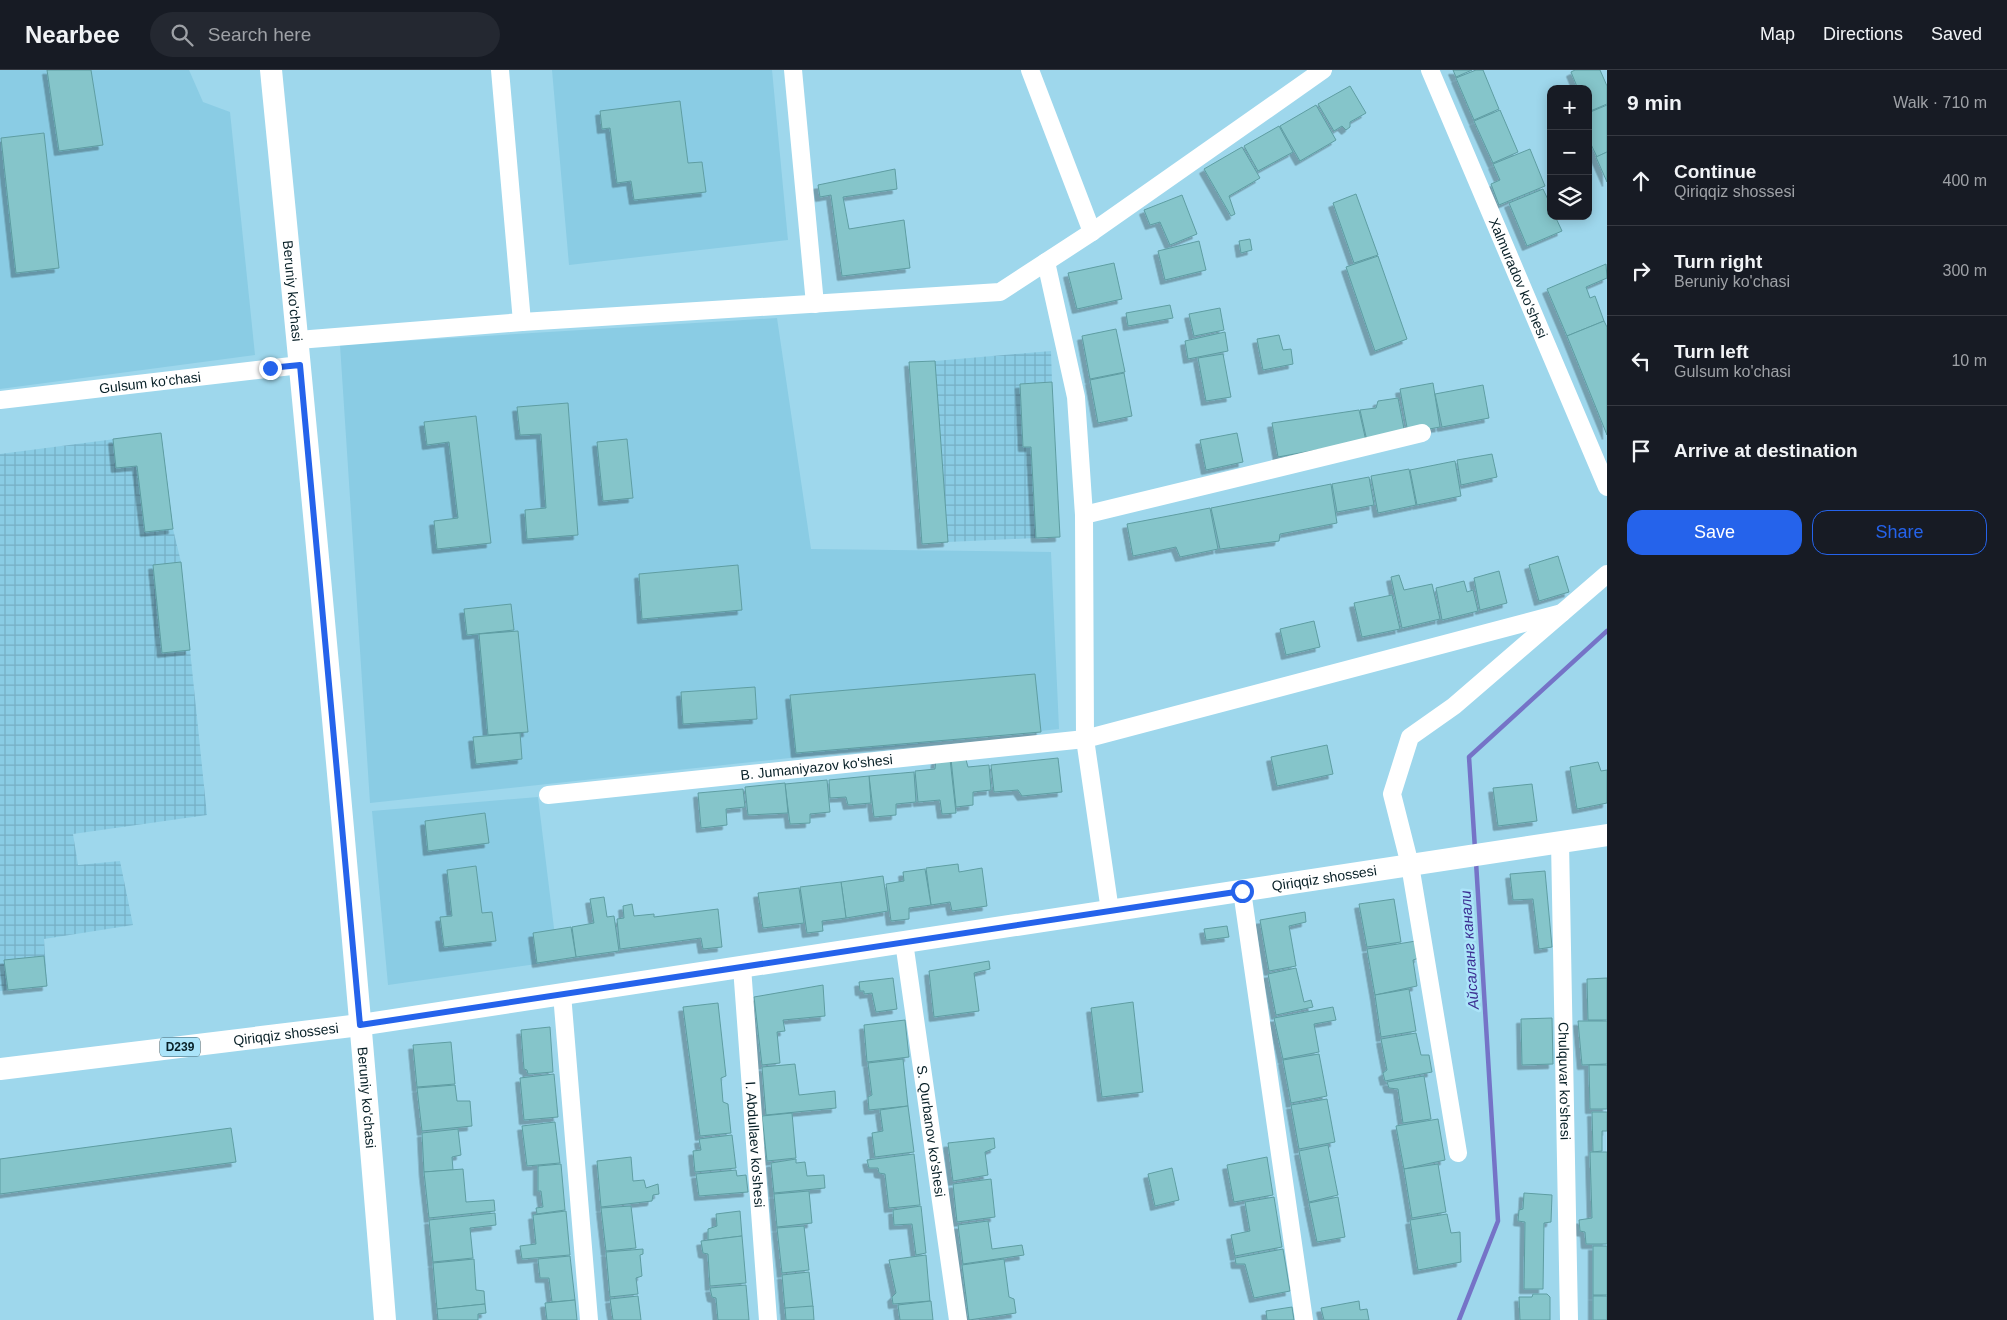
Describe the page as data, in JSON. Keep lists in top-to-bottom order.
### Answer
{
  "streets": {
    "main road": ["Beruniy ko'chasi", "Qiriqqiz shossesi", "D239"],
    "street": [
      "Xalmuradov ko'shesi",
      "Gulsum ko'chasi",
      "B. Jumaniyazov ko'shesi",
      "Chulquvar ko'shesi",
      "S. Qurbanov ko'shesi",
      "I. Abdullaev ko'shesi"
    ]
  },
  "crossings": [
    ["Beruniy ko'chasi", "Gulsum ko'chasi"],
    ["Beruniy ko'chasi", "Qiriqqiz shossesi"],
    ["Qiriqqiz shossesi", "Chulquvar ko'shesi"],
    ["Qiriqqiz shossesi", "S. Qurbanov ko'shesi"],
    ["Qiriqqiz shossesi", "I. Abdullaev ko'shesi"]
  ],
  "water": ["Айсаланг канали"],
  "page": {
    "header": "Nearbee",
    "search": "Search here",
    "nav": ["Map", "Directions", "Saved"],
    "heading": ["9 min", "Walk · 710 m"],
    "map_buttons": ["+", "−"],
    "list": [
      ["Continue", "Qiriqqiz shossesi", "400 m"],
      ["Turn right", "Beruniy ko'chasi", "300 m"],
      ["Turn left", "Gulsum ko'chasi", "10 m"],
      "Arrive at destination"
    ],
    "buttons": ["Save", "Share"]
  }
}
